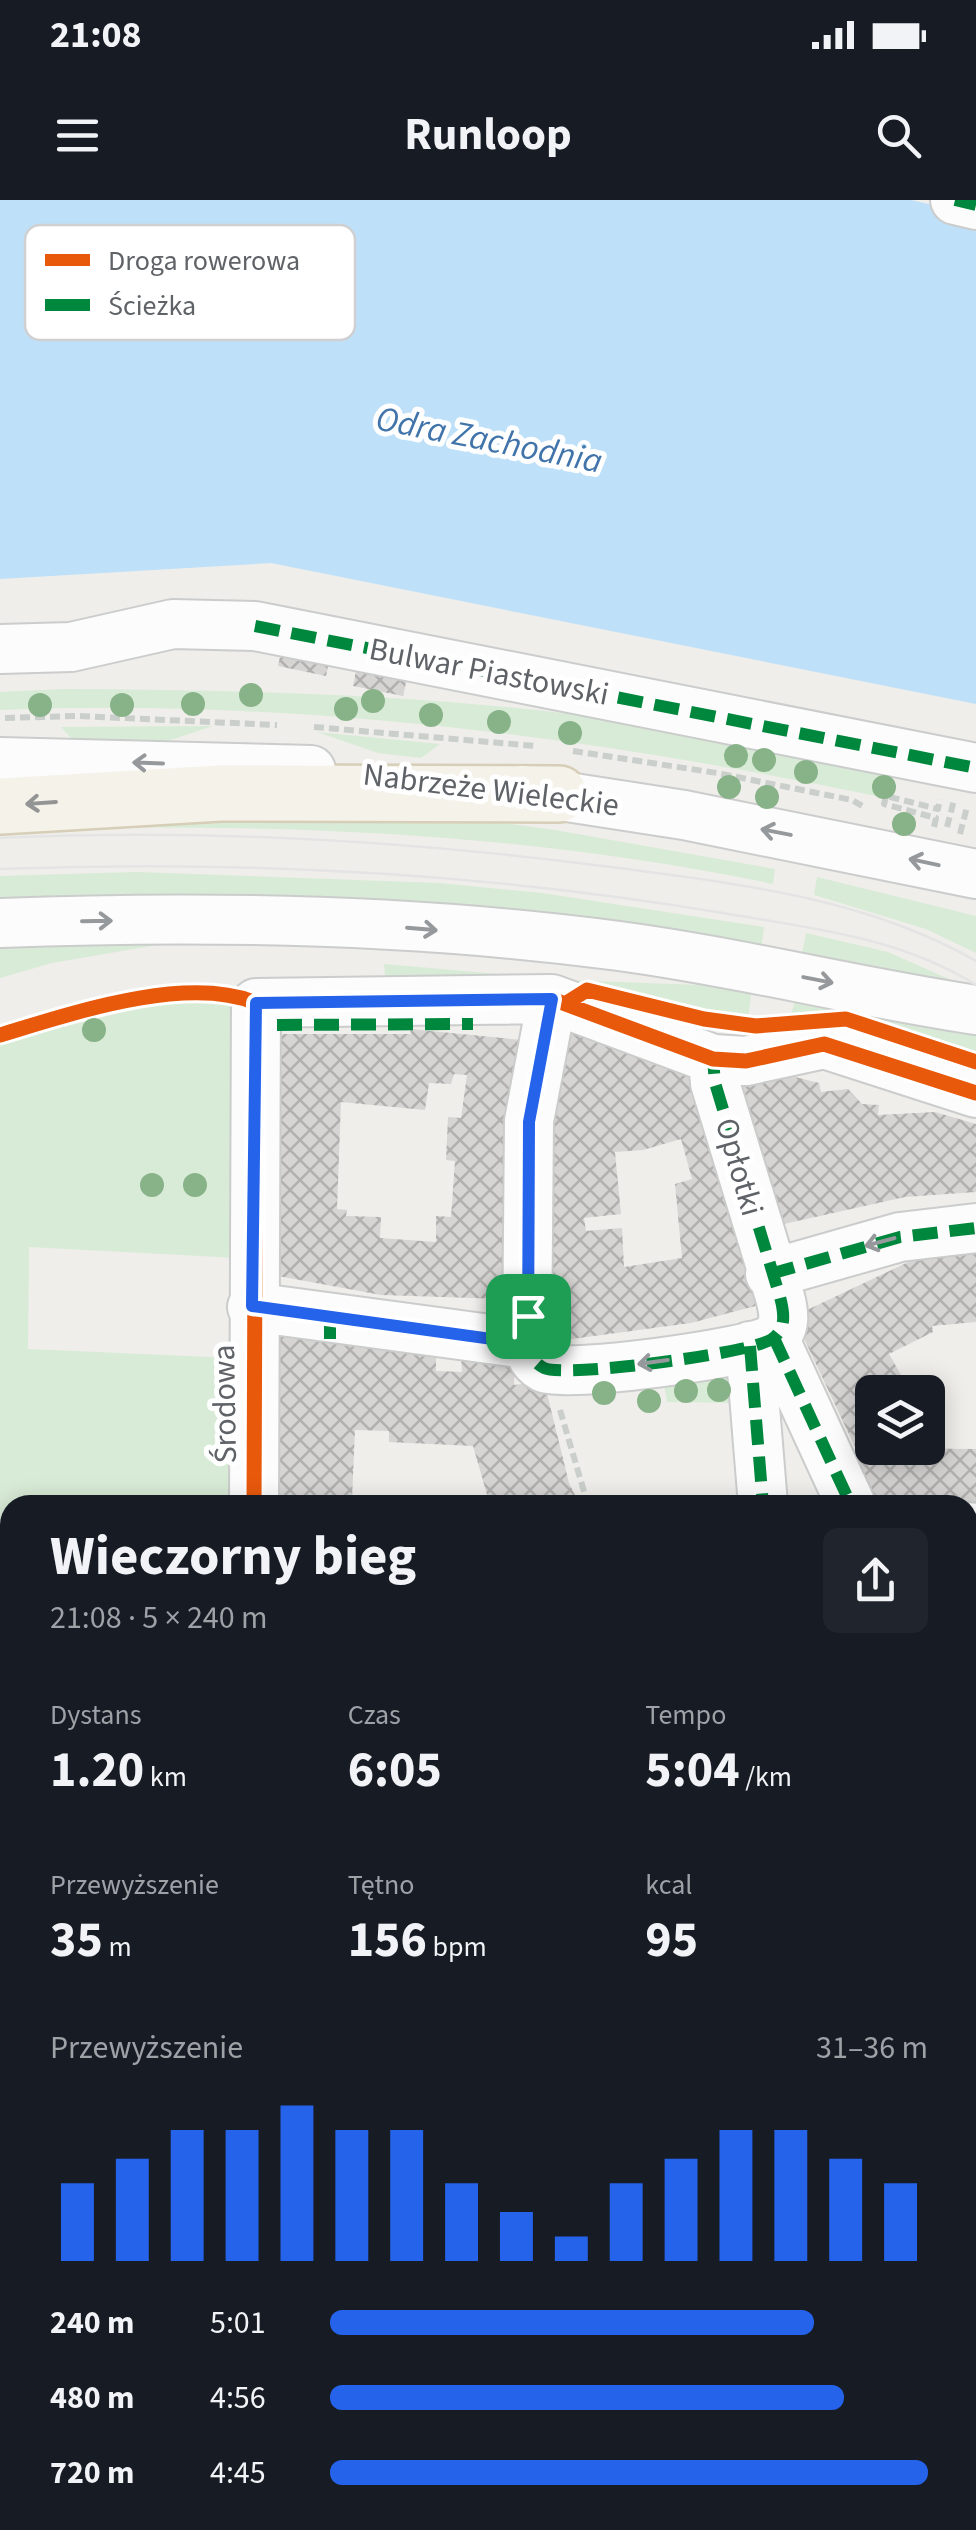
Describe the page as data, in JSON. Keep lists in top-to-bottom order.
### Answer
{
  "streets": {
    "street": [
      "Bulwar Piastowski",
      "Nabrzeże Wieleckie",
      "Opłotki",
      "Środowa"
    ]
  },
  "water": ["Odra Zachodnia"],
  "legend": ["Droga rowerowa", "Ścieżka"],
  "page": {
    "status": "21:08",
    "header": "Runloop",
    "heading": ["Wieczorny bieg", "21:08 · 5 × 240 m"],
    "stats": [
      ["Dystans", "1.20 km"],
      ["Czas", "6:05"],
      ["Tempo", "5:04 /km"],
      ["Przewyższenie", "35 m"],
      ["Tętno", "156 bpm"],
      ["kcal", "95"]
    ],
    "chart": ["Przewyższenie", "31–36 m"],
    "list": [
      {
        "name": "240 m",
        "note": "5:01"
      },
      {
        "name": "480 m",
        "note": "4:56"
      },
      {
        "name": "720 m",
        "note": "4:45"
      }
    ]
  }
}
